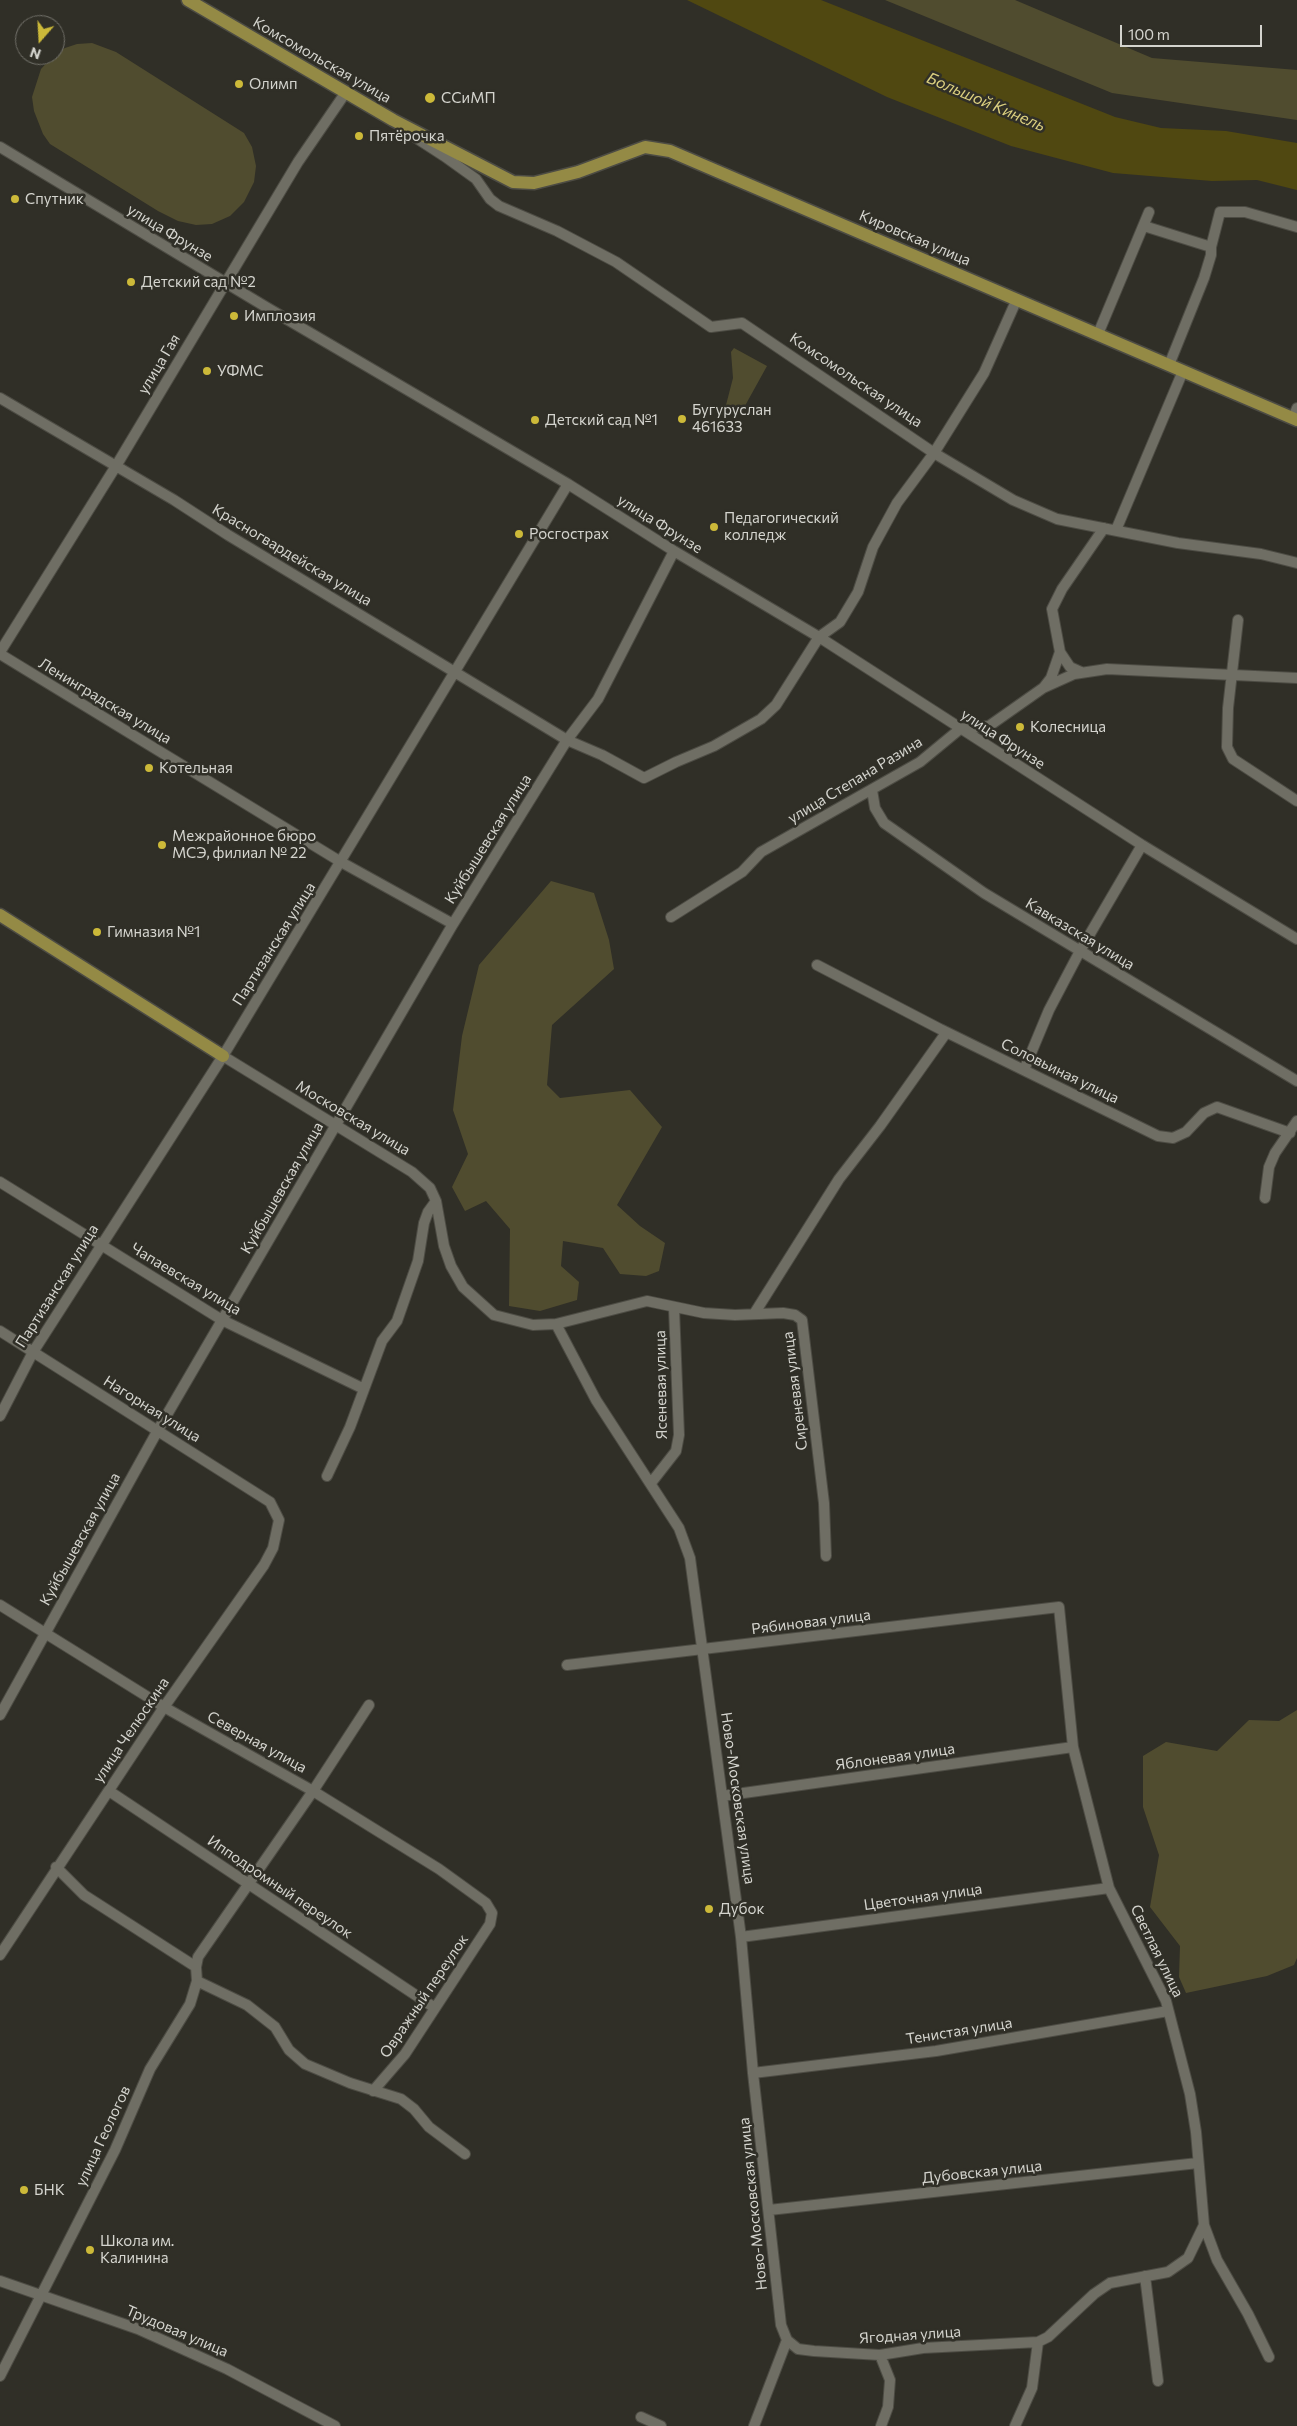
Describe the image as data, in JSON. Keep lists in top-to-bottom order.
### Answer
{
  "streets": {
    "main road": ["Комсомольская улица", "Кировская улица", "Московская улица"],
    "street": [
      "улица Фрунзе",
      "улица Гая",
      "Красногвардейская улица",
      "Ленинградская улица",
      "улица Степана Разина",
      "Куйбышевская улица",
      "Кавказская улица",
      "Партизанская улица",
      "Соловьиная улица",
      "Чапаевская улица",
      "Ясеневая улица",
      "Сиреневая улица",
      "Нагорная улица",
      "Рябиновая улица",
      "улица Челюскина",
      "Северная улица",
      "Яблоневая улица",
      "Ново-Московская улица",
      "Ипподромный переулок",
      "Цветочная улица",
      "Светлая улица",
      "Овражный переулок",
      "Тенистая улица",
      "улица Геологов",
      "Дубовская улица",
      "Трудовая улица",
      "Ягодная улица"
    ]
  },
  "crossings": [
    ["Комсомольская улица", "Кировская улица"],
    ["Комсомольская улица", "улица Гая"],
    ["улица Фрунзе", "улица Гая"],
    ["улица Фрунзе", "Красногвардейская улица"],
    ["улица Фрунзе", "улица Степана Разина"],
    ["улица Фрунзе", "Куйбышевская улица"],
    ["улица Фрунзе", "Партизанская улица"],
    ["улица Гая", "Красногвардейская улица"],
    ["улица Гая", "Ленинградская улица"],
    ["Красногвардейская улица", "Куйбышевская улица"],
    ["Красногвардейская улица", "Партизанская улица"],
    ["Ленинградская улица", "Куйбышевская улица"],
    ["Ленинградская улица", "Партизанская улица"],
    ["улица Степана Разина", "Кавказская улица"],
    ["Куйбышевская улица", "Московская улица"],
    ["Куйбышевская улица", "Чапаевская улица"],
    ["Куйбышевская улица", "Нагорная улица"],
    ["Куйбышевская улица", "Северная улица"],
    ["Партизанская улица", "Московская улица"],
    ["Партизанская улица", "Чапаевская улица"],
    ["Партизанская улица", "Нагорная улица"],
    ["Московская улица", "Сиреневая улица"],
    ["Московская улица", "Ново-Московская улица"],
    ["Ясеневая улица", "Сиреневая улица"],
    ["Ясеневая улица", "Ново-Московская улица"],
    ["Нагорная улица", "улица Челюскина"],
    ["Рябиновая улица", "Ново-Московская улица"],
    ["Рябиновая улица", "Светлая улица"],
    ["улица Челюскина", "Северная улица"],
    ["улица Челюскина", "Ипподромный переулок"],
    ["Северная улица", "Овражный переулок"],
    ["Яблоневая улица", "Ново-Московская улица"],
    ["Яблоневая улица", "Светлая улица"],
    ["Ново-Московская улица", "Цветочная улица"],
    ["Ново-Московская улица", "Тенистая улица"],
    ["Ново-Московская улица", "Дубовская улица"],
    ["Ново-Московская улица", "Ягодная улица"],
    ["Ипподромный переулок", "Овражный переулок"],
    ["Цветочная улица", "Светлая улица"],
    ["Светлая улица", "Тенистая улица"],
    ["Светлая улица", "Дубовская улица"],
    ["улица Геологов", "Трудовая улица"]
  ],
  "water": ["Большой Кинель"],
  "places": [
    "Олимп",
    "ССиМП",
    "Пятёрочка",
    "Спутник",
    "Детский сад №2",
    "Имплозия",
    "УФМС",
    "Бугуруслан 461633",
    "Детский сад №1",
    "Педагогический колледж",
    "Росгострах",
    "Колесница",
    "Котельная",
    "Межрайонное бюро МСЭ, филиал № 22",
    "Гимназия №1",
    "Дубок",
    "БНК",
    "Школа им. Калинина"
  ],
  "scale_bar": "100 m",
  "north": "bottom"
}
